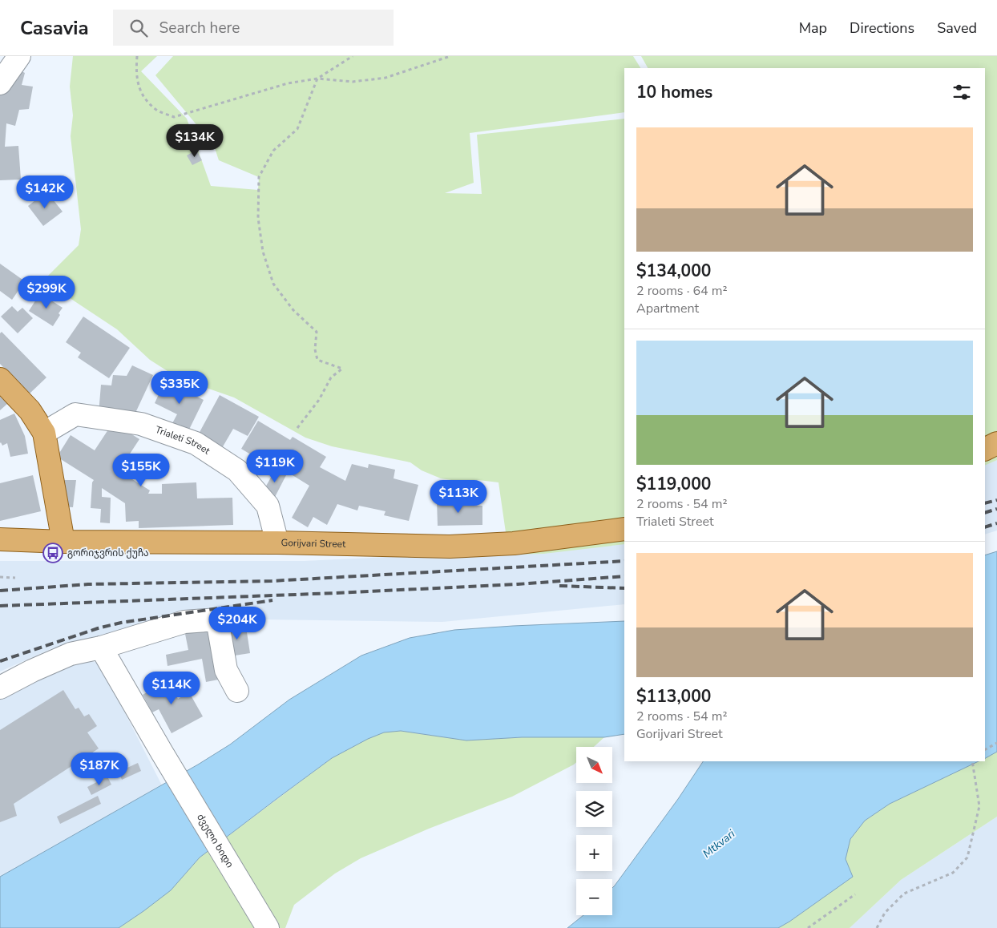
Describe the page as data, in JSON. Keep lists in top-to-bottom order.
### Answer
{
  "streets": {
    "main road": ["Gorijvari Street"],
    "street": ["Trialeti Street", "ძველი ხიდი"]
  },
  "crossings": [
    ["Trialeti Street", "Gorijvari Street"]
  ],
  "water": ["Mtkvari"],
  "places": {
    "bus stop": ["გორიჯვრის ქუჩა"]
  },
  "north": "bottom right",
  "page": {
    "header": "Casavia",
    "search": "Search here",
    "nav": ["Map", "Directions", "Saved"],
    "heading": "10 homes",
    "list": [
      {
        "name": "$134,000",
        "note": "2 rooms · 64 m² · Apartment"
      },
      {
        "name": "$119,000",
        "note": "2 rooms · 54 m² · Trialeti Street"
      },
      {
        "name": "$113,000",
        "note": "2 rooms · 54 m² · Gorijvari Street"
      }
    ],
    "price": [
      "$134K",
      "$142K",
      "$299K",
      "$335K",
      "$119K",
      "$155K",
      "$113K",
      "$204K",
      "$114K",
      "$187K"
    ],
    "map_buttons": ["+", "−"]
  }
}
